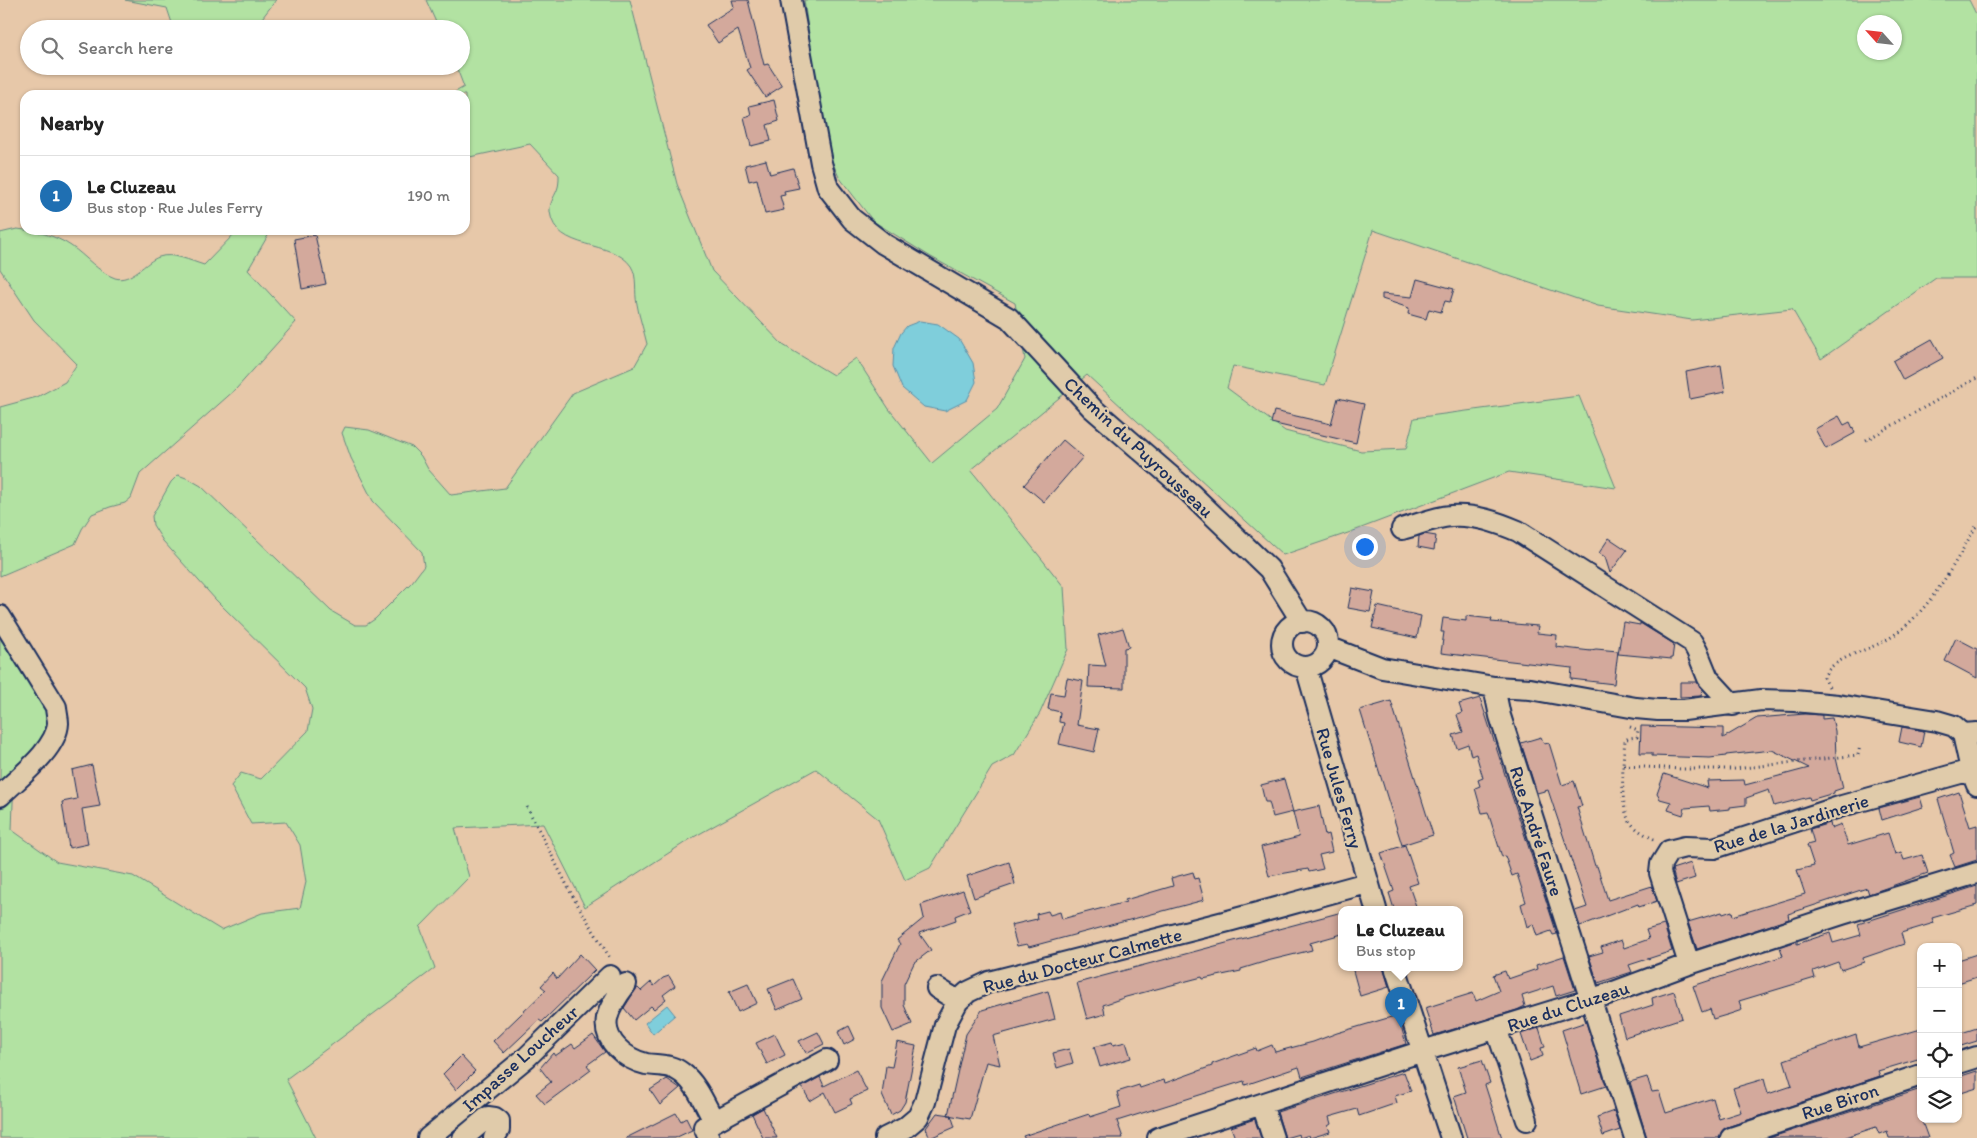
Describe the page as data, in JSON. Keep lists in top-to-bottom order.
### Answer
{
  "streets": {
    "street": [
      "Chemin du Puyrousseau",
      "Rue Jules Ferry",
      "Rue de la Jardinerie",
      "Rue André Faure",
      "Rue du Docteur Calmette",
      "Rue du Cluzeau",
      "Impasse Loucheur",
      "Rue Biron"
    ]
  },
  "crossings": [
    ["Chemin du Puyrousseau", "Rue Jules Ferry"],
    ["Rue Jules Ferry", "Rue du Docteur Calmette"],
    ["Rue de la Jardinerie", "Rue du Cluzeau"],
    ["Rue André Faure", "Rue du Cluzeau"]
  ],
  "north": "top left",
  "page": {
    "search": "Search here",
    "heading": "Nearby",
    "list": [
      {
        "mark": "1",
        "name": "Le Cluzeau",
        "note": "Bus stop · Rue Jules Ferry",
        "value": "190 m"
      }
    ],
    "popup": ["Le Cluzeau", "Bus stop"],
    "map_buttons": ["+", "−"],
    "pins": "1"
  }
}
